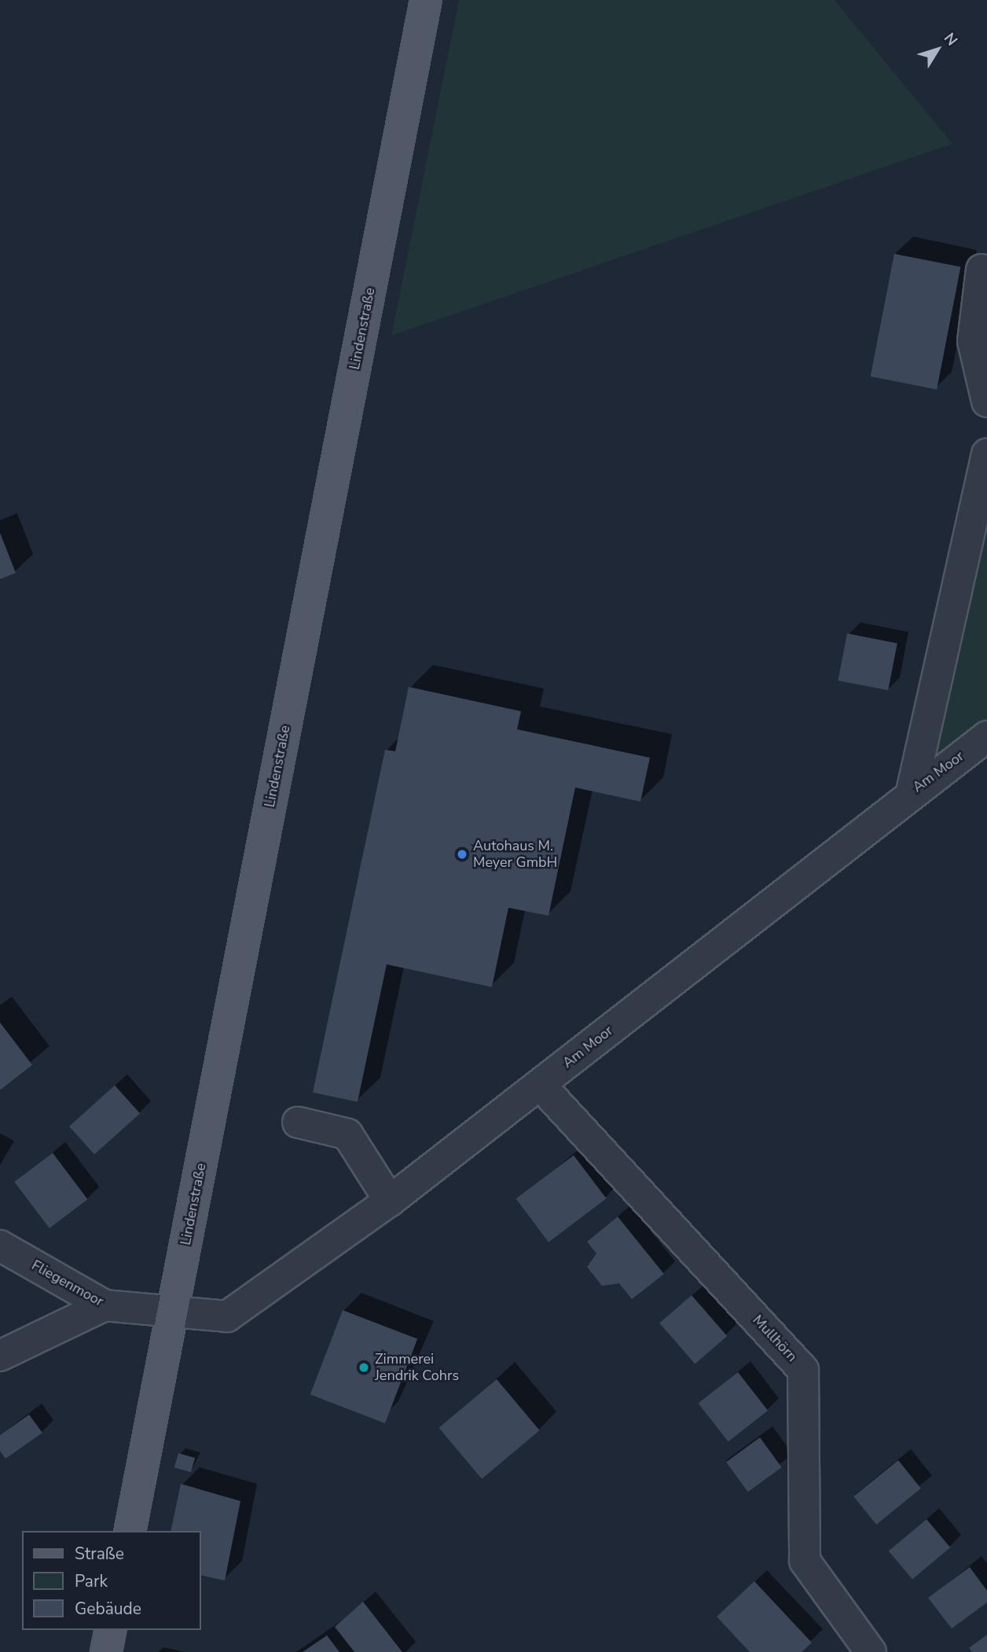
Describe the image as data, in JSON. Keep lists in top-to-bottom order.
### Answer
{
  "streets": {
    "main road": ["Lindenstraße"],
    "street": ["Am Moor", "Fliegenmoor", "Mullhörn"]
  },
  "crossings": [
    ["Lindenstraße", "Am Moor"],
    ["Lindenstraße", "Fliegenmoor"],
    ["Am Moor", "Fliegenmoor"],
    ["Am Moor", "Mullhörn"]
  ],
  "places": ["Autohaus M. Meyer GmbH", "Zimmerei Jendrik Cohrs"],
  "legend": ["Straße", "Park", "Gebäude"],
  "north": "top right"
}
